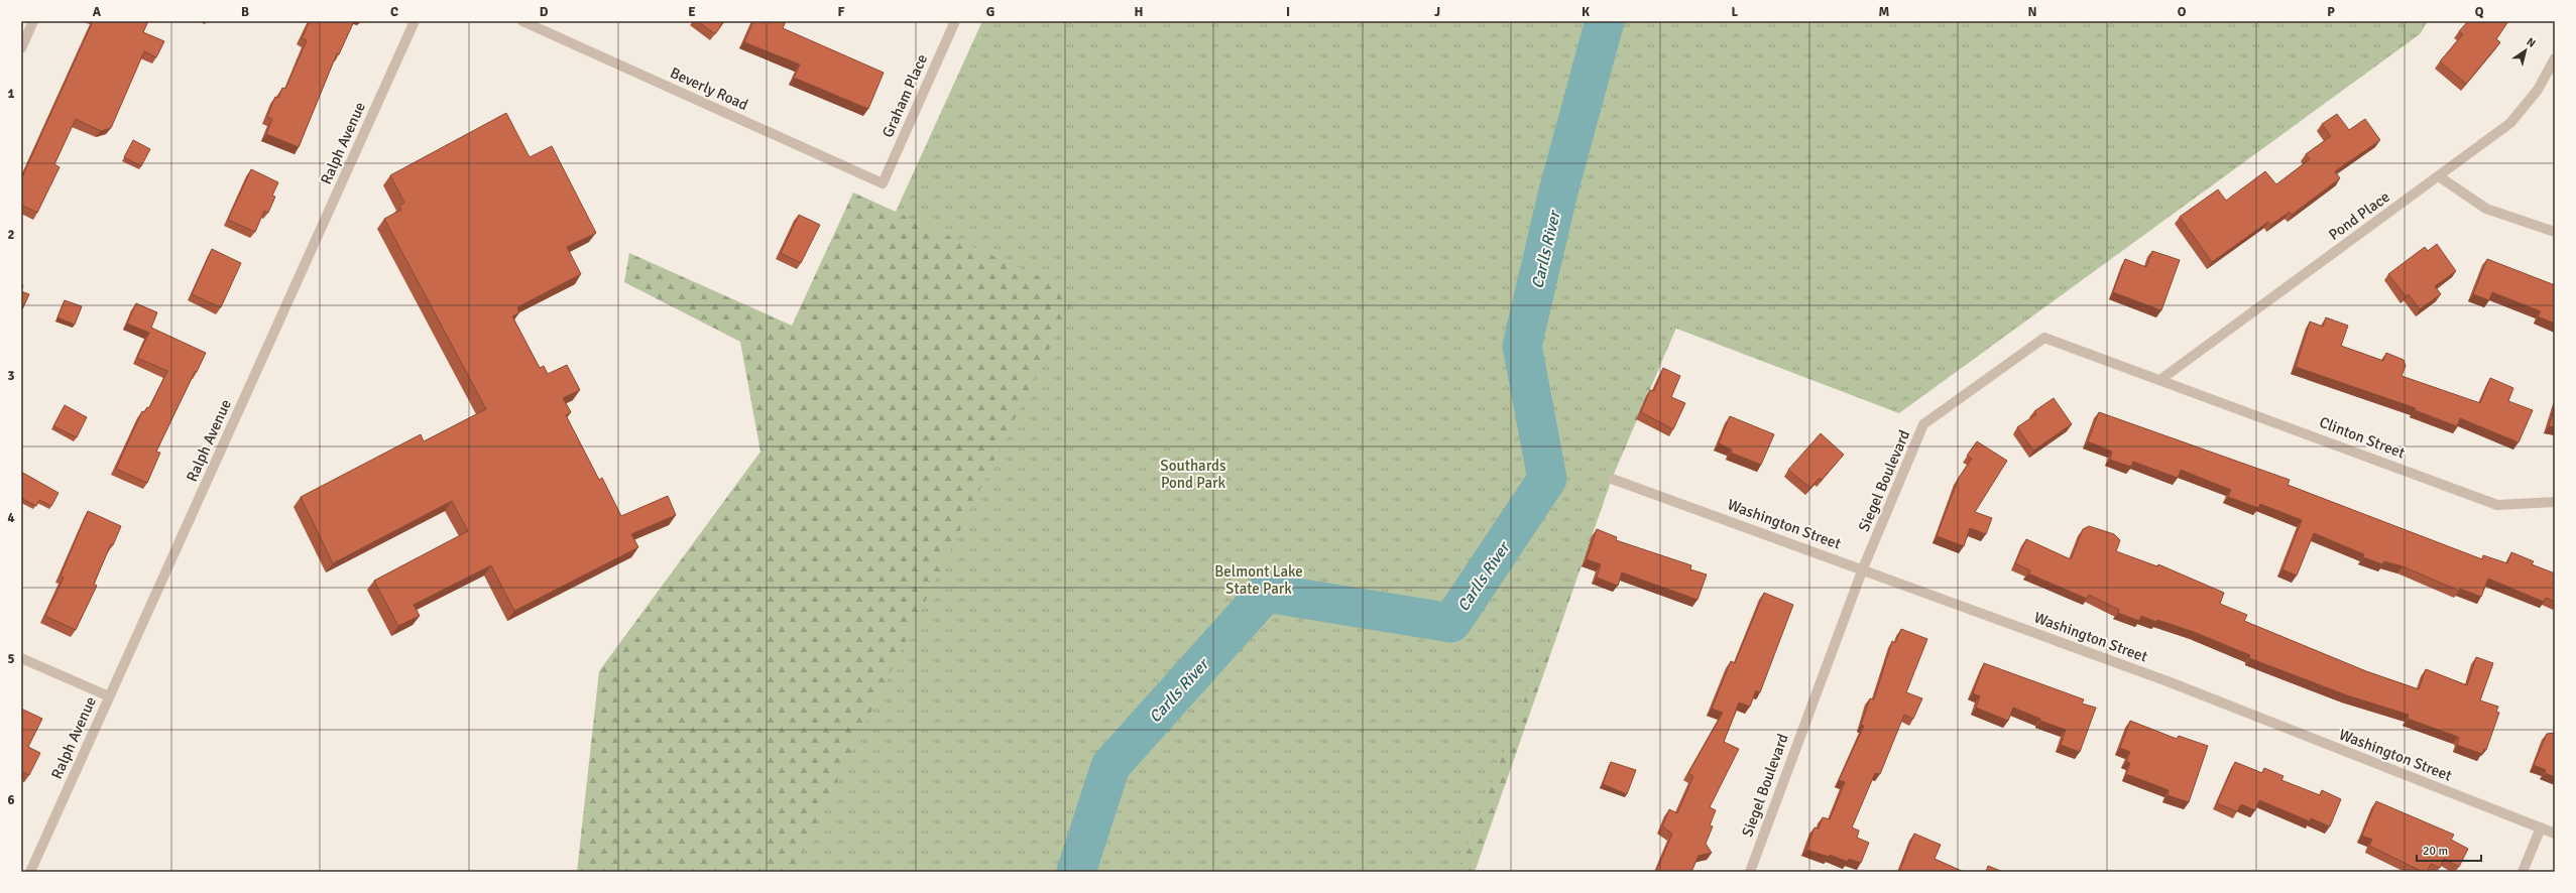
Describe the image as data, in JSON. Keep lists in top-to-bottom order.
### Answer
{
  "streets": {
    "street": [
      "Beverly Road",
      "Graham Place",
      "Ralph Avenue",
      "Pond Place",
      "Clinton Street",
      "Siegel Boulevard",
      "Washington Street"
    ]
  },
  "crossings": [
    ["Beverly Road", "Graham Place"],
    ["Pond Place", "Clinton Street"],
    ["Pond Place", "Siegel Boulevard"],
    ["Clinton Street", "Siegel Boulevard"],
    ["Siegel Boulevard", "Washington Street"]
  ],
  "water": ["Carlls River"],
  "parks": ["Southards Pond Park", "Belmont Lake State Park"],
  "scale_bar": "20 m",
  "north": "top right",
  "grid": {
    "columns": [
      "A",
      "B",
      "C",
      "D",
      "E",
      "F",
      "G",
      "H",
      "I",
      "J",
      "K",
      "L",
      "M",
      "N",
      "O",
      "P",
      "Q"
    ],
    "rows": [
      "1",
      "2",
      "3",
      "4",
      "5",
      "6"
    ]
  }
}
